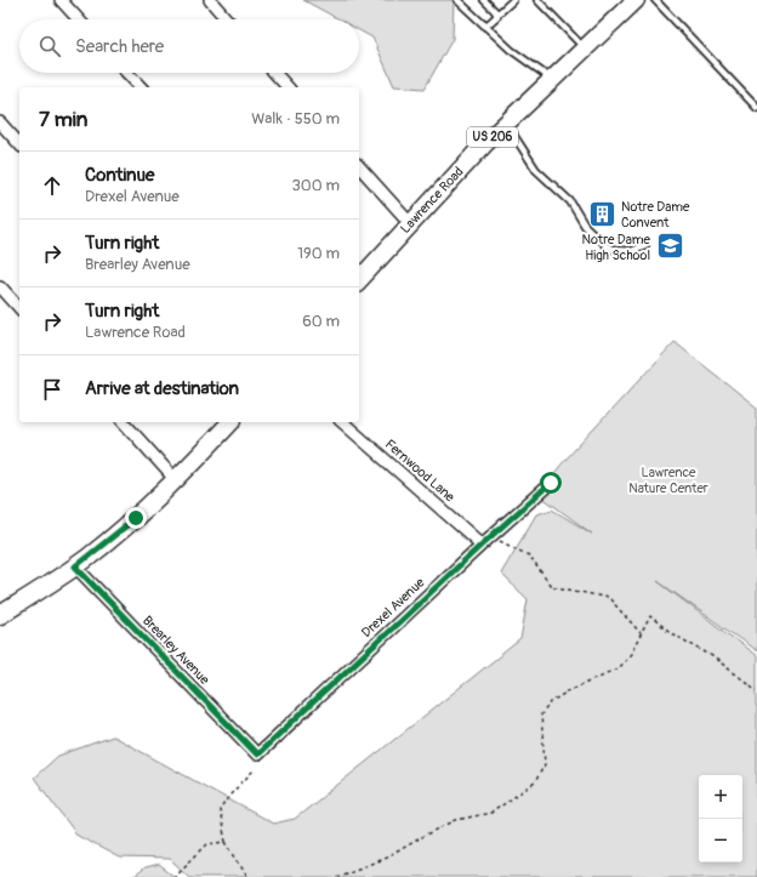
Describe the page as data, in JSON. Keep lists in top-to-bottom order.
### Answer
{
  "streets": {
    "main road": ["US 206", "Lawrence Road"],
    "street": ["Fernwood Lane", "Drexel Avenue", "Brearley Avenue"]
  },
  "crossings": [
    ["Fernwood Lane", "Drexel Avenue"],
    ["Drexel Avenue", "Brearley Avenue"]
  ],
  "parks": ["Lawrence Nature Center"],
  "places": {
    "building": ["Notre Dame Convent"],
    "school or university": ["Notre Dame High School"]
  },
  "page": {
    "search": "Search here",
    "heading": ["7 min", "Walk · 550 m"],
    "list": [
      ["Continue", "Drexel Avenue", "300 m"],
      ["Turn right", "Brearley Avenue", "190 m"],
      ["Turn right", "Lawrence Road", "60 m"],
      "Arrive at destination"
    ],
    "map_buttons": ["+", "−"]
  }
}
